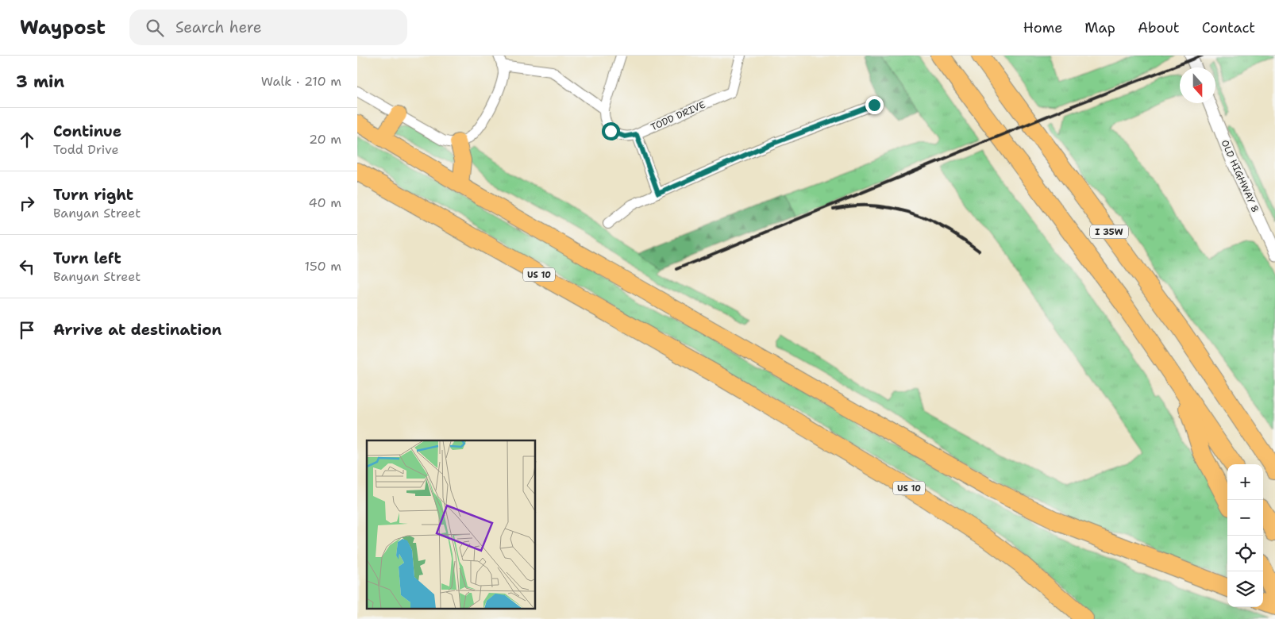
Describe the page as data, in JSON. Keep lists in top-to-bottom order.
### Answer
{
  "streets": {
    "highway": ["I 35W", "US 10"],
    "street": ["TODD DRIVE", "OLD HIGHWAY 8"]
  },
  "north": "bottom",
  "page": {
    "header": "Waypost",
    "search": "Search here",
    "nav": [
      "Home",
      "Map",
      "About",
      "Contact"
    ],
    "heading": ["3 min", "Walk · 210 m"],
    "list": [
      ["Continue", "Todd Drive", "20 m"],
      ["Turn right", "Banyan Street", "40 m"],
      ["Turn left", "Banyan Street", "150 m"],
      "Arrive at destination"
    ],
    "map_buttons": ["+", "−"]
  }
}
